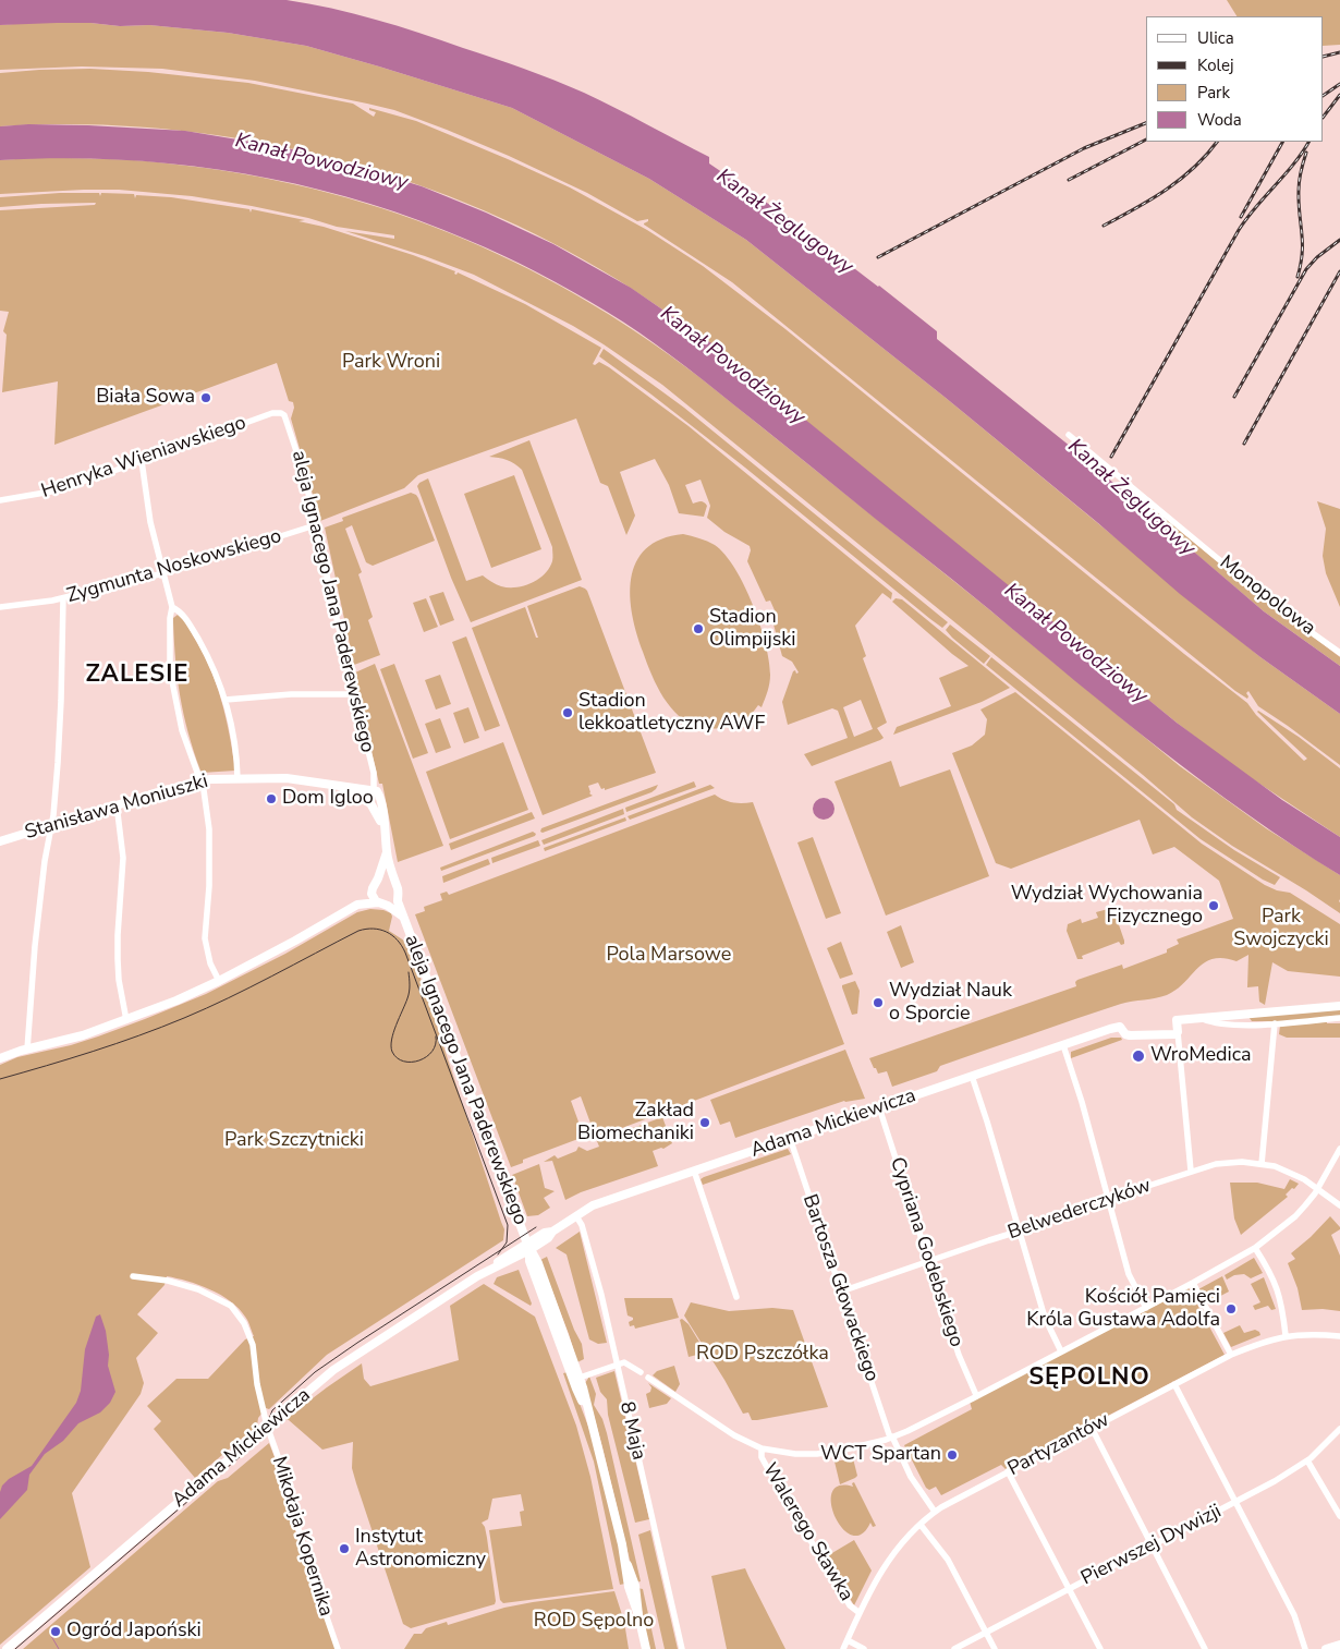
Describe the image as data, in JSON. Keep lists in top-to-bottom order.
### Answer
{
  "streets": {
    "main road": ["aleja Ignacego Jana Paderewskiego", "Stanisława Moniuszki", "Adama Mickiewicza"],
    "street": [
      "Henryka Wieniawskiego",
      "Zygmunta Noskowskiego",
      "Monopolowa",
      "Belwederczyków",
      "Cypriana Godebskiego",
      "Bartosza Głowackiego",
      "8 Maja",
      "Partyzantów",
      "Walerego Sławka",
      "Mikołaja Kopernika",
      "Pierwszej Dywizji"
    ]
  },
  "crossings": [
    ["Henryka Wieniawskiego", "aleja Ignacego Jana Paderewskiego"],
    ["Zygmunta Noskowskiego", "aleja Ignacego Jana Paderewskiego"],
    ["aleja Ignacego Jana Paderewskiego", "Stanisława Moniuszki"],
    ["aleja Ignacego Jana Paderewskiego", "Adama Mickiewicza"],
    ["Adama Mickiewicza", "Cypriana Godebskiego"],
    ["Adama Mickiewicza", "Bartosza Głowackiego"],
    ["Adama Mickiewicza", "8 Maja"],
    ["Adama Mickiewicza", "Mikołaja Kopernika"],
    ["Belwederczyków", "Cypriana Godebskiego"],
    ["Belwederczyków", "Bartosza Głowackiego"],
    ["Bartosza Głowackiego", "Partyzantów"],
    ["Partyzantów", "Walerego Sławka"]
  ],
  "districts": ["ZALESIE", "SĘPOLNO"],
  "water": ["Kanał Powodziowy", "Kanał Żeglugowy"],
  "parks": [
    "Park Wroni",
    "Park Swojczycki",
    "Pola Marsowe",
    "Park Szczytnicki",
    "ROD Pszczółka",
    "ROD Sępolno"
  ],
  "places": [
    "Biała Sowa",
    "Stadion Olimpijski",
    "Stadion lekkoatletyczny AWF",
    "Dom Igloo",
    "Wydział Wychowania Fizycznego",
    "Wydział Nauk o Sporcie",
    "WroMedica",
    "Zakład Biomechaniki",
    "Kościół Pamięci Króla Gustawa Adolfa",
    "WCT Spartan",
    "Instytut Astronomiczny",
    "Ogród Japoński"
  ],
  "legend": [
    "Ulica",
    "Kolej",
    "Park",
    "Woda"
  ]
}
